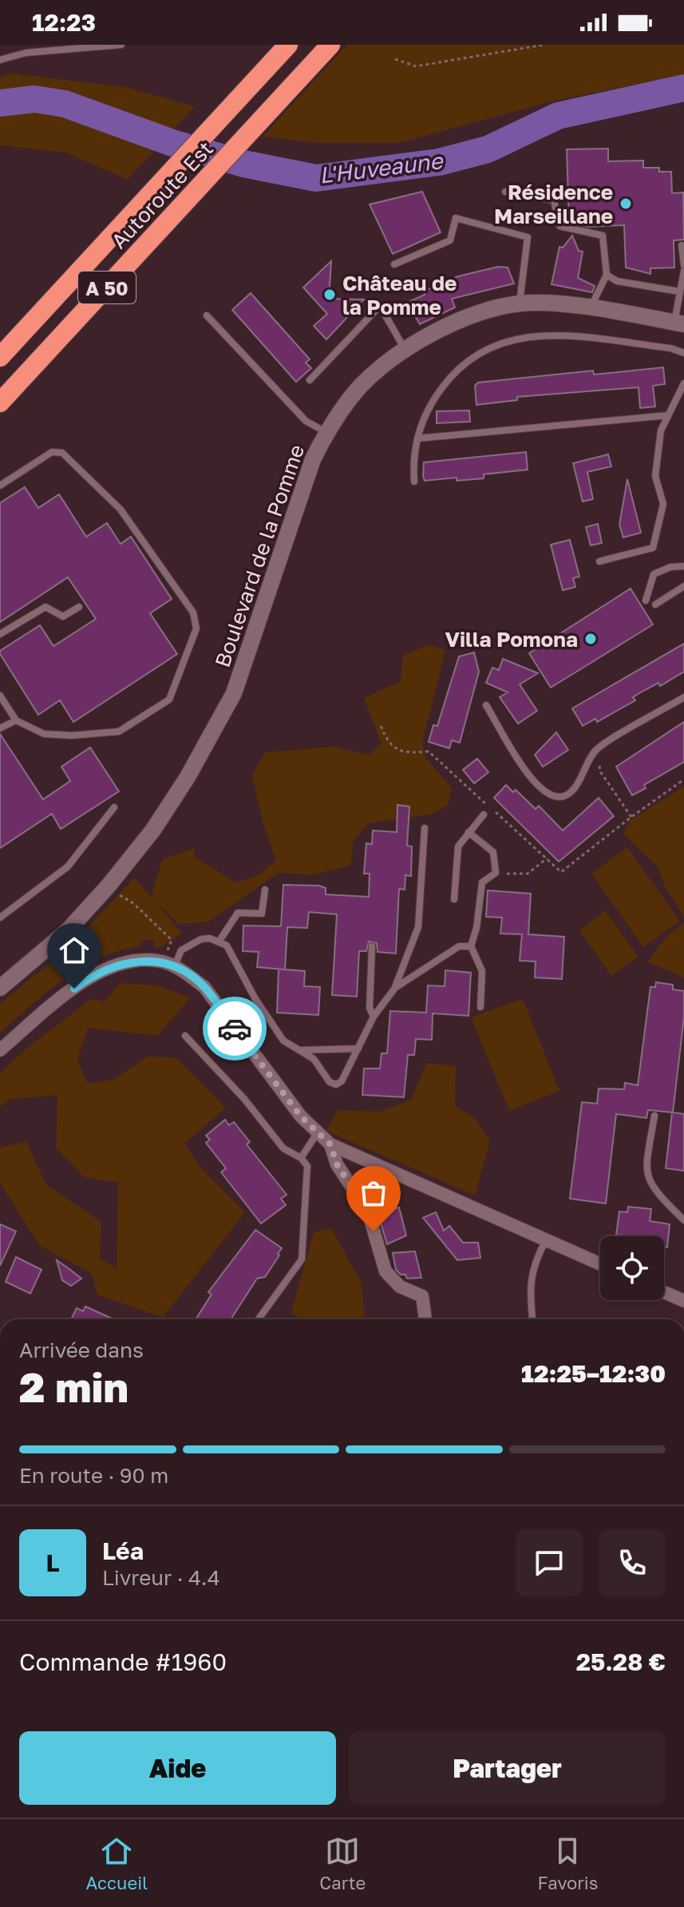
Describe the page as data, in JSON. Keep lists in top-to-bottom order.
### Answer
{
  "streets": {
    "highway": ["Autoroute Est", "A 50"],
    "main road": ["Boulevard de la Pomme"]
  },
  "water": ["L'Huveaune"],
  "places": ["Résidence Marseillane", "Château de la Pomme", "Villa Pomona"],
  "page": {
    "status": "12:23",
    "heading": ["2 min", "Arrivée dans", "12:25–12:30"],
    "panel": [
      "Léa",
      "Livreur · 4.4",
      "Commande #1960",
      "25.28 €"
    ],
    "bar": "En route · 90 m",
    "round": "L",
    "buttons": ["Aide", "Partager"],
    "tabs": ["Accueil", "Carte", "Favoris"]
  }
}
